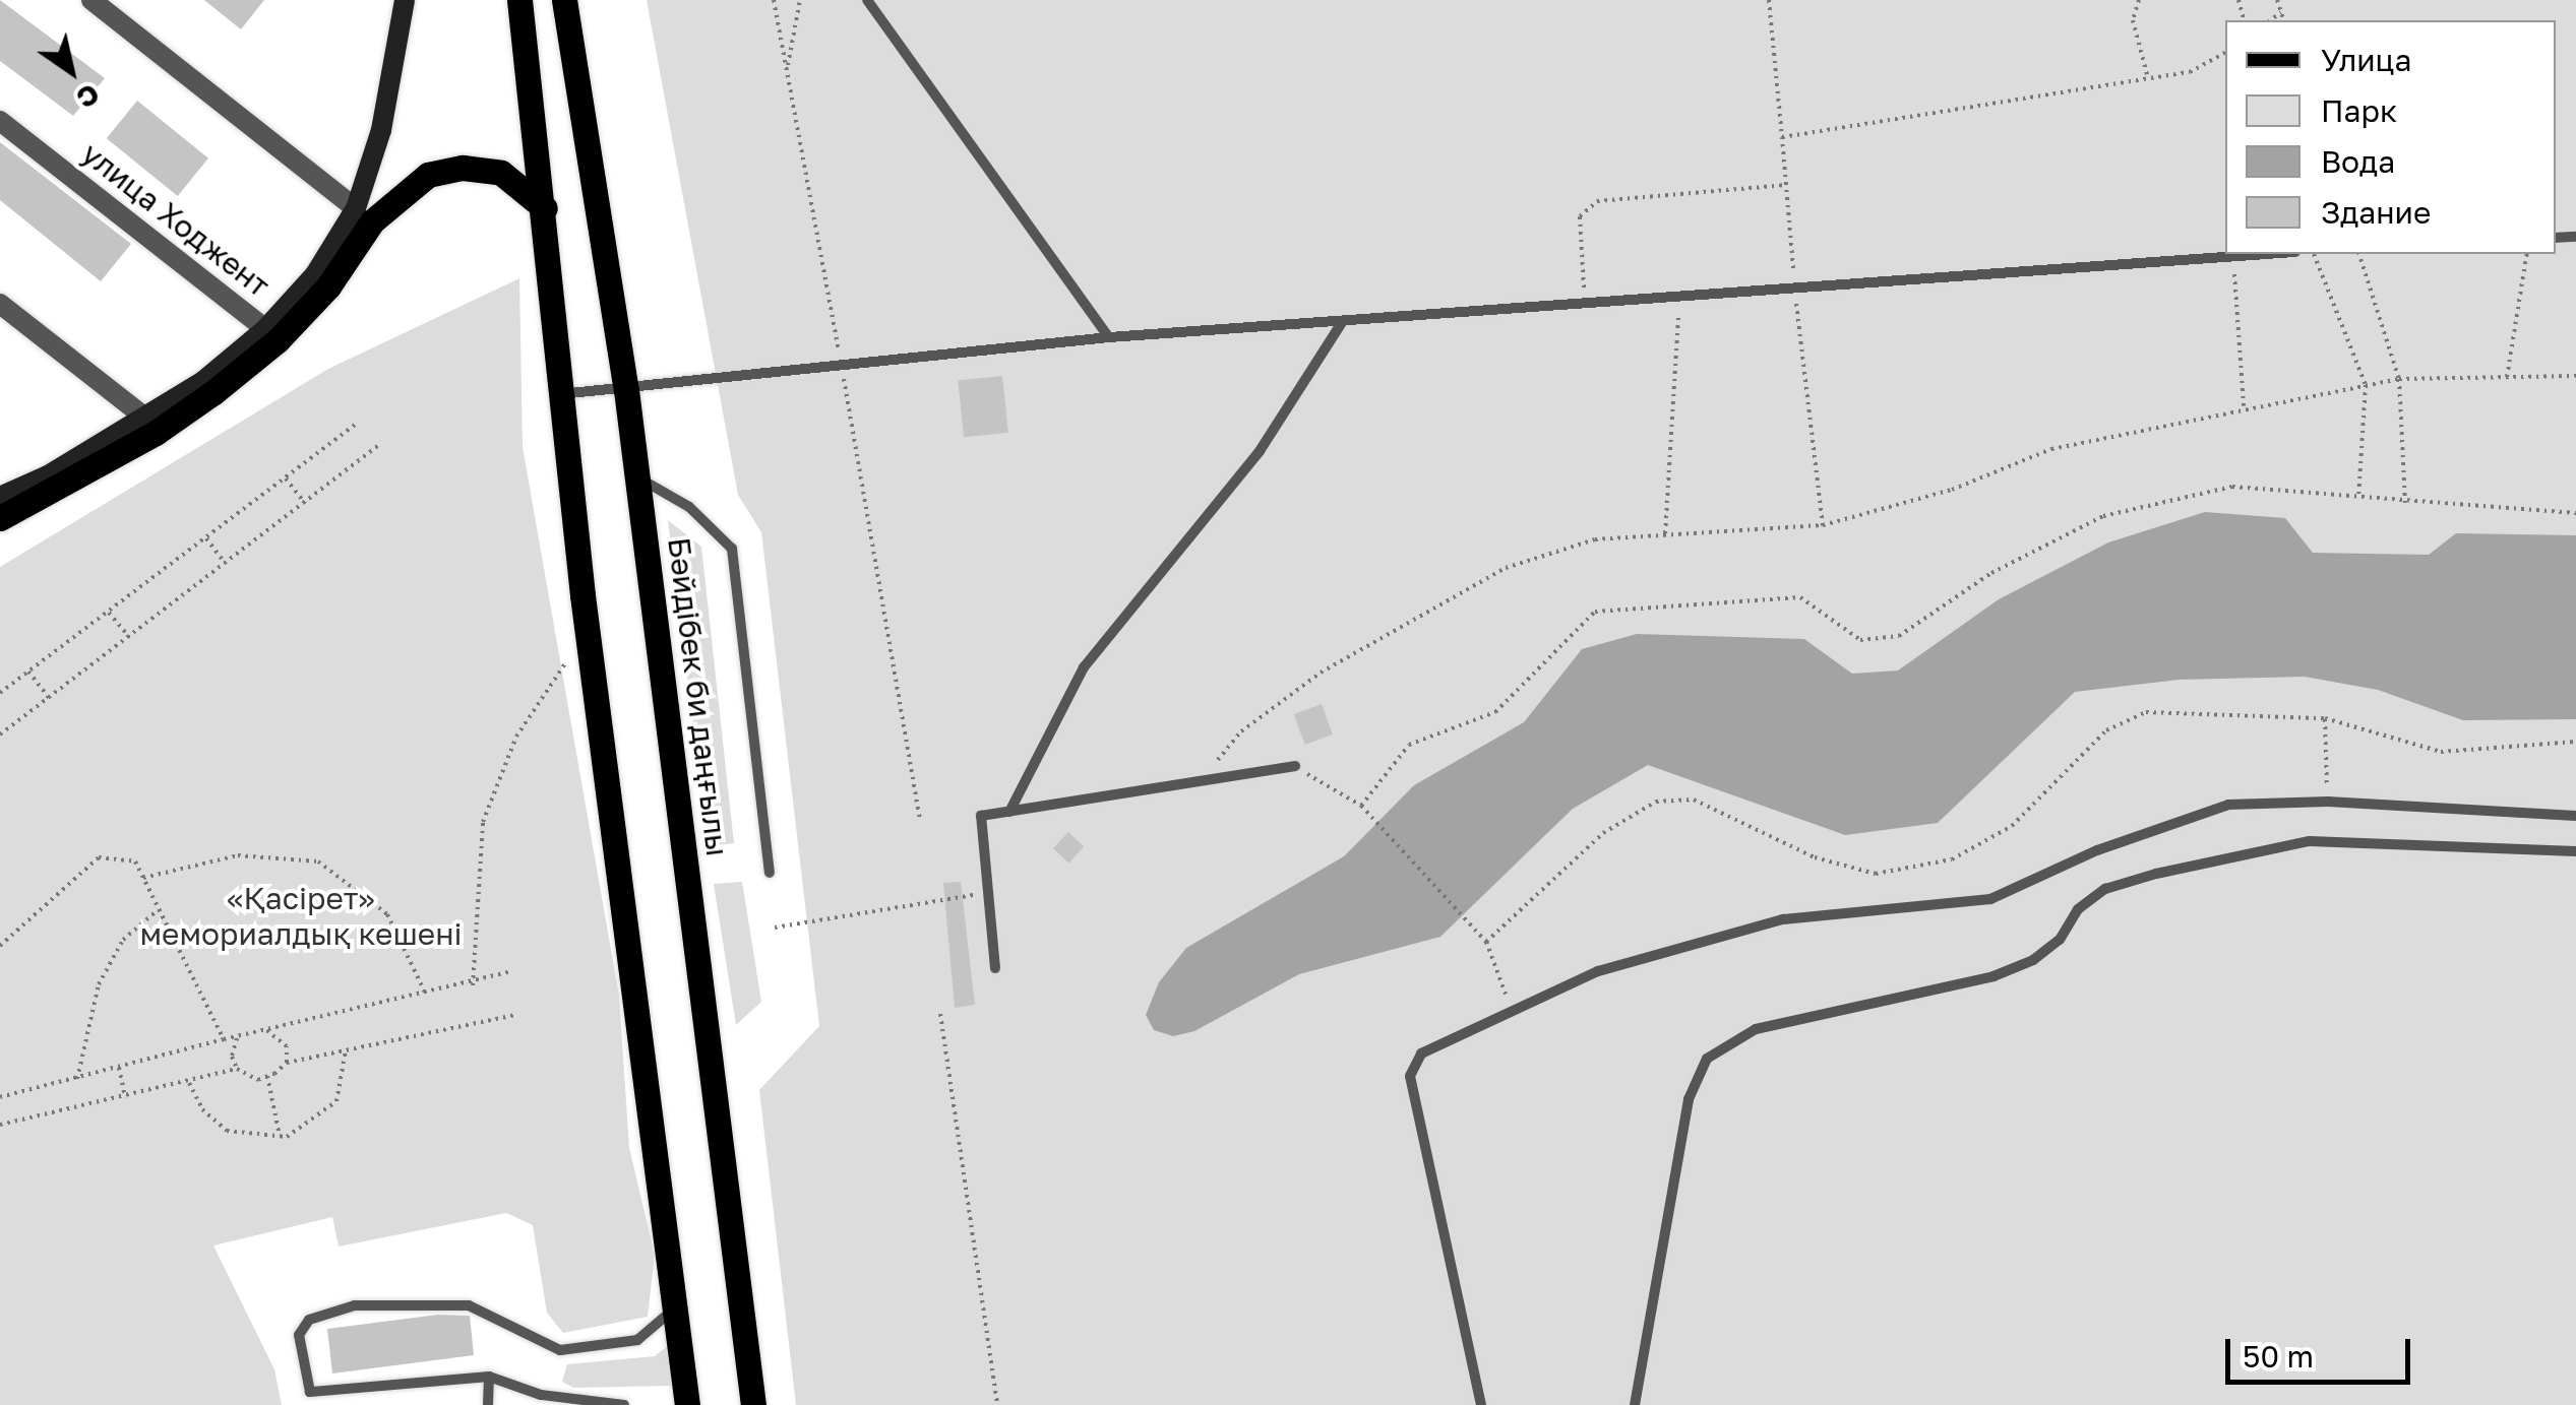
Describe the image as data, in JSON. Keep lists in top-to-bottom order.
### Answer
{
  "streets": {
    "main road": ["Бәйдібек би даңғылы"],
    "street": ["улица Ходжент"]
  },
  "parks": ["«Қасірет» мемориалдық кешені"],
  "legend": [
    "Улица",
    "Парк",
    "Вода",
    "Здание"
  ],
  "scale_bar": "50 m",
  "north": "bottom right"
}
